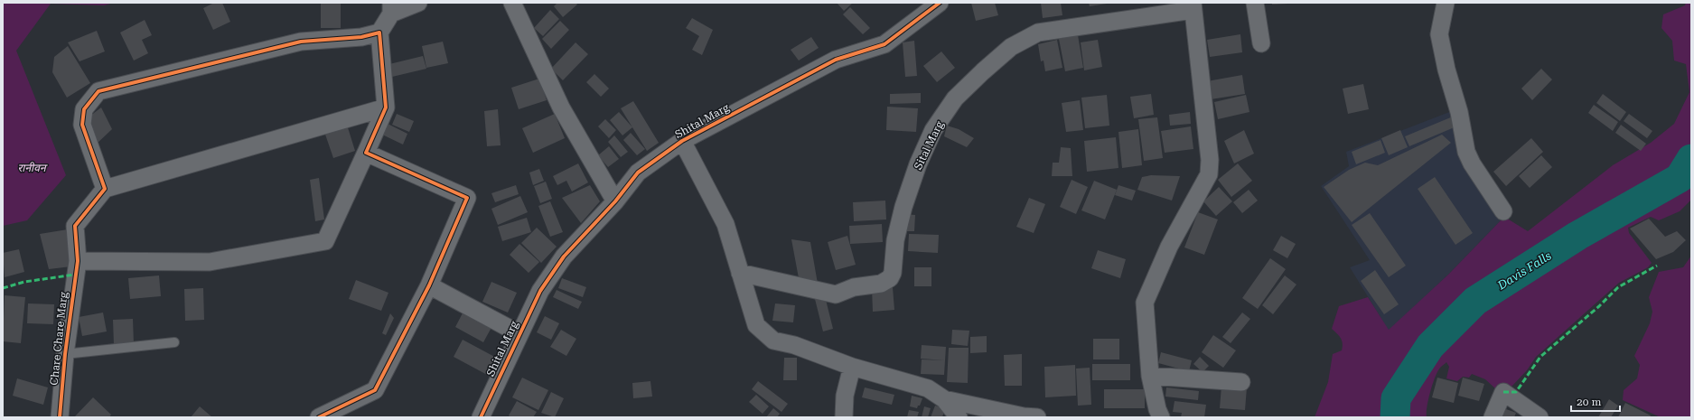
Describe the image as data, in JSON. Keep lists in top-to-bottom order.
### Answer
{
  "streets": {
    "street": ["Shital Marg", "Sital Marg", "Chare Chare Marg"]
  },
  "water": ["Davis Falls"],
  "parks": ["रानीवन"],
  "scale_bar": "20 m"
}
